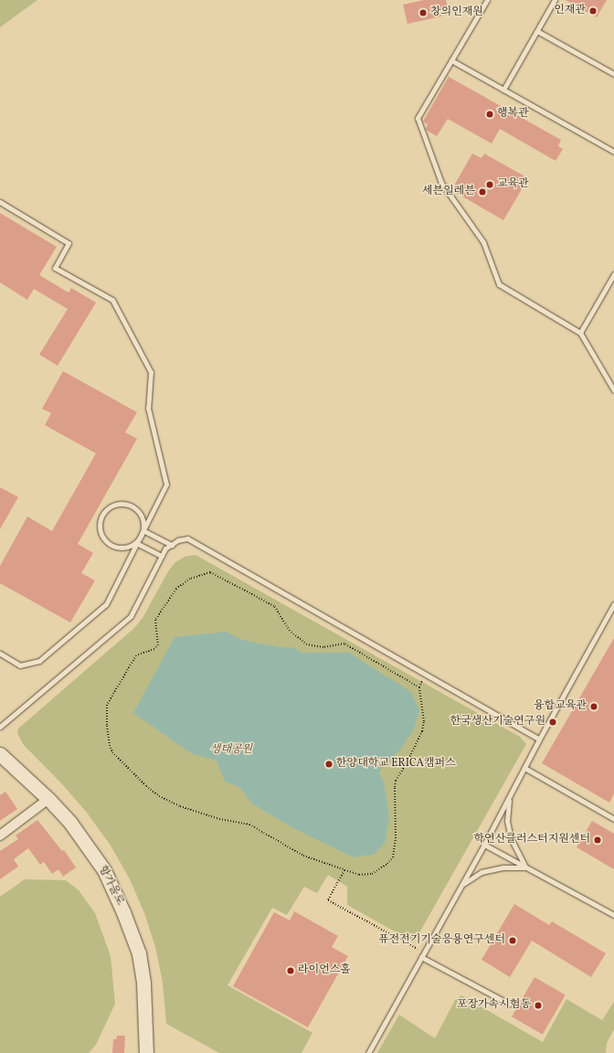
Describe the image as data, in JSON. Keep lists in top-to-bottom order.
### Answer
{
  "streets": {
    "main road": ["항가울로"]
  },
  "parks": ["생태공원"],
  "places": [
    "인재관",
    "창의인재원",
    "행복관",
    "교육관",
    "세븐일레븐",
    "융합교육관",
    "한국생산기술연구원",
    "한양대학교 ERICA캠퍼스",
    "학연산클러스터지원센터",
    "퓨전전기기술응용연구센터",
    "라이언스홀",
    "포장가속시험동"
  ]
}
